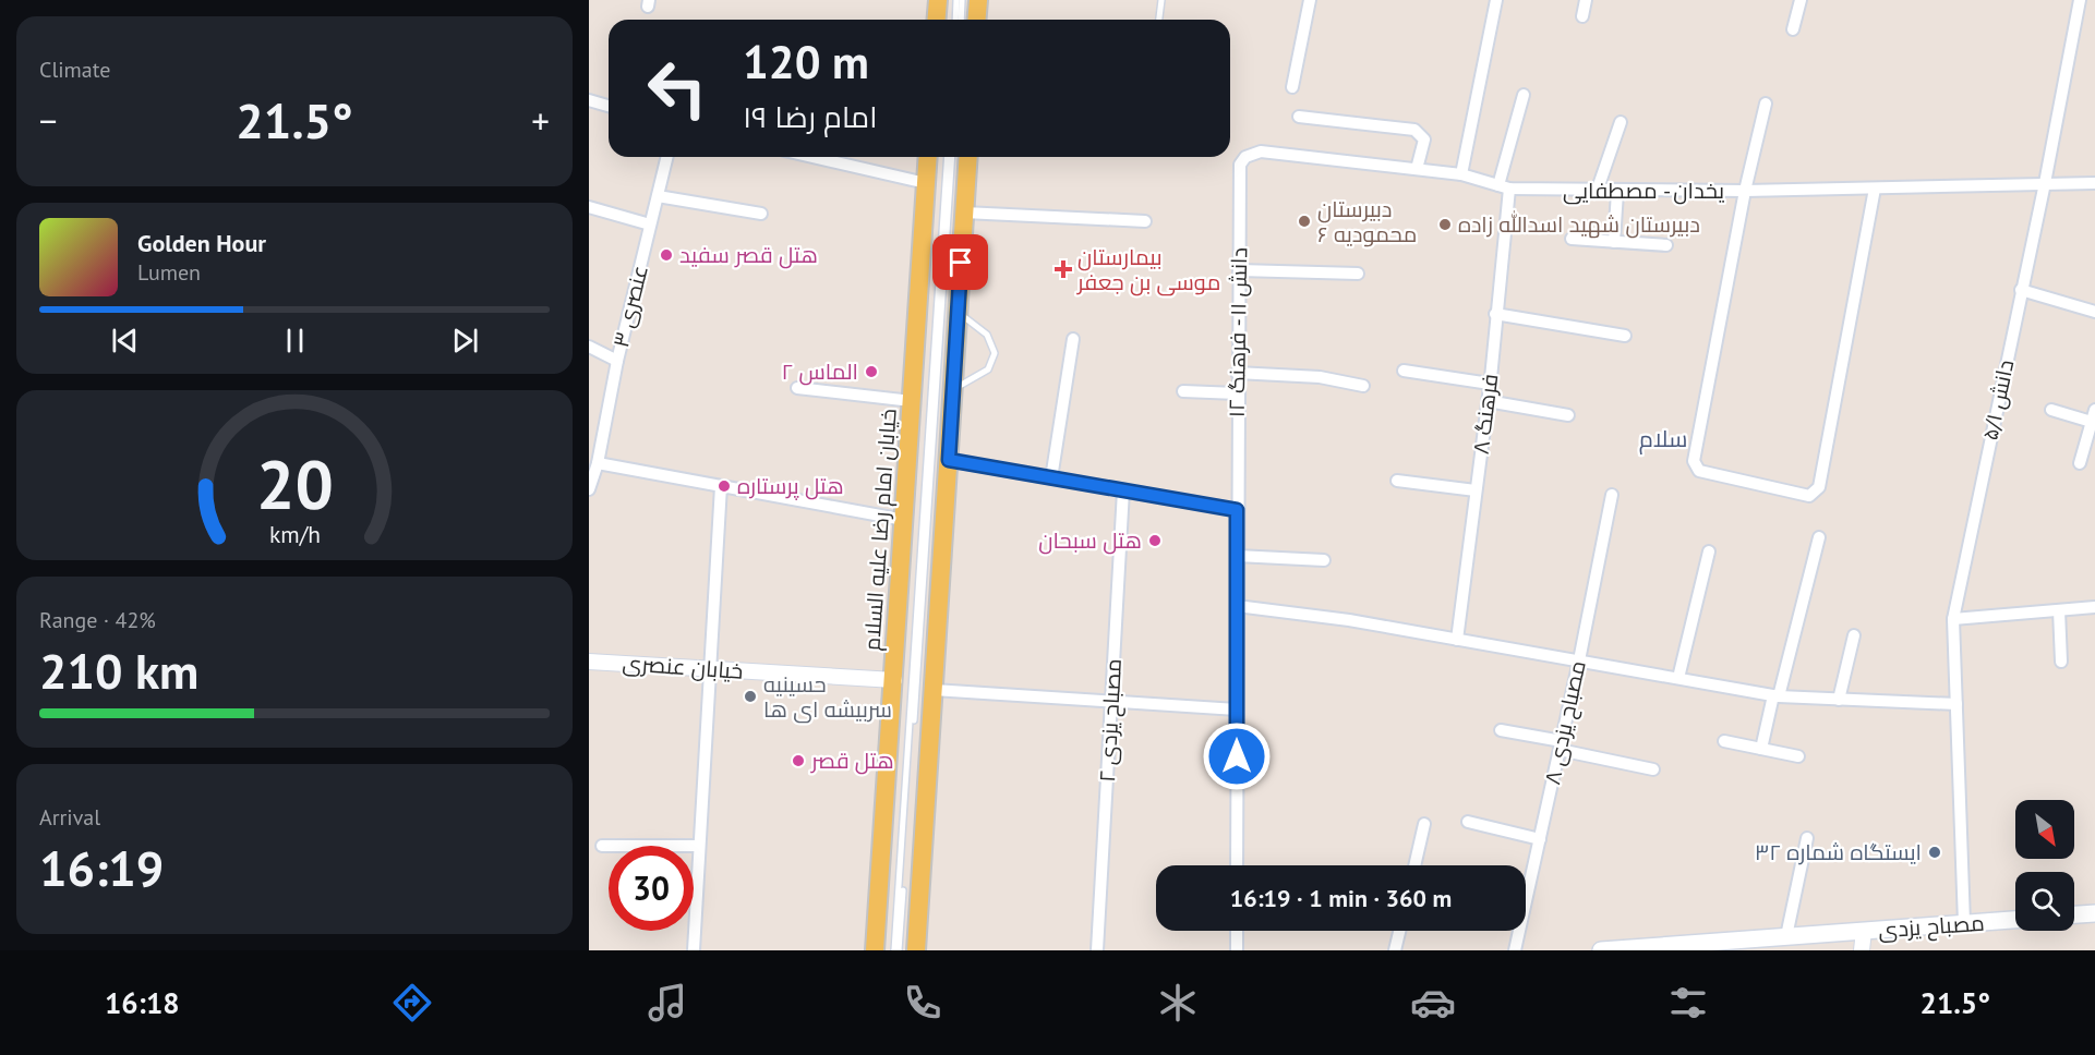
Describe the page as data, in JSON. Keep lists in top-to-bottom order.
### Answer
{
  "streets": {
    "main road": ["خیابان امام رضا علیه السلام", "مصباح یزدی"],
    "street": [
      "یخدان - مصطفایی",
      "عنصری ۳",
      "دانش ۱۱ - فرهنگ ۱۲",
      "دانش ۵/۱",
      "فرهنگ ۸",
      "خیابان عنصری",
      "مصباح یزدی ۲",
      "مصباح یزدی ۸"
    ]
  },
  "crossings": [
    ["یخدان - مصطفایی", "دانش ۱۱ - فرهنگ ۱۲"],
    ["یخدان - مصطفایی", "دانش ۵/۱"],
    ["یخدان - مصطفایی", "فرهنگ ۸"],
    ["دانش ۵/۱", "مصباح یزدی"],
    ["خیابان امام رضا علیه السلام", "خیابان عنصری"]
  ],
  "districts": ["سلام"],
  "places": {
    "other": [
      "دبیرستان محمودیه ۶",
      "دبیرستان شهید اسدالله زاده",
      "هتل قصر سفید",
      "الماس ۲",
      "هتل پرستاره",
      "هتل سبحان",
      "حسینیه سربیشه ای ها",
      "هتل قصر",
      "ایستگاه شماره ۳۲"
    ],
    "health": ["بیمارستان موسی بن جعفر"]
  },
  "north": "bottom right",
  "page": {
    "tile": [
      "Climate",
      ["Range · 42%", "210 km"],
      ["Arrival", "16:19"]
    ],
    "turn": ["120 m", "امام رضا ۱۹"],
    "heat": ["−", "21.5°", "+"],
    "song": ["Golden Hour", "Lumen"],
    "limit": "30",
    "trip": "16:19 · 1 min · 360 m",
    "tabs": ["16:18", "21.5°"],
    "gauge": ["20", "km/h"]
  }
}
